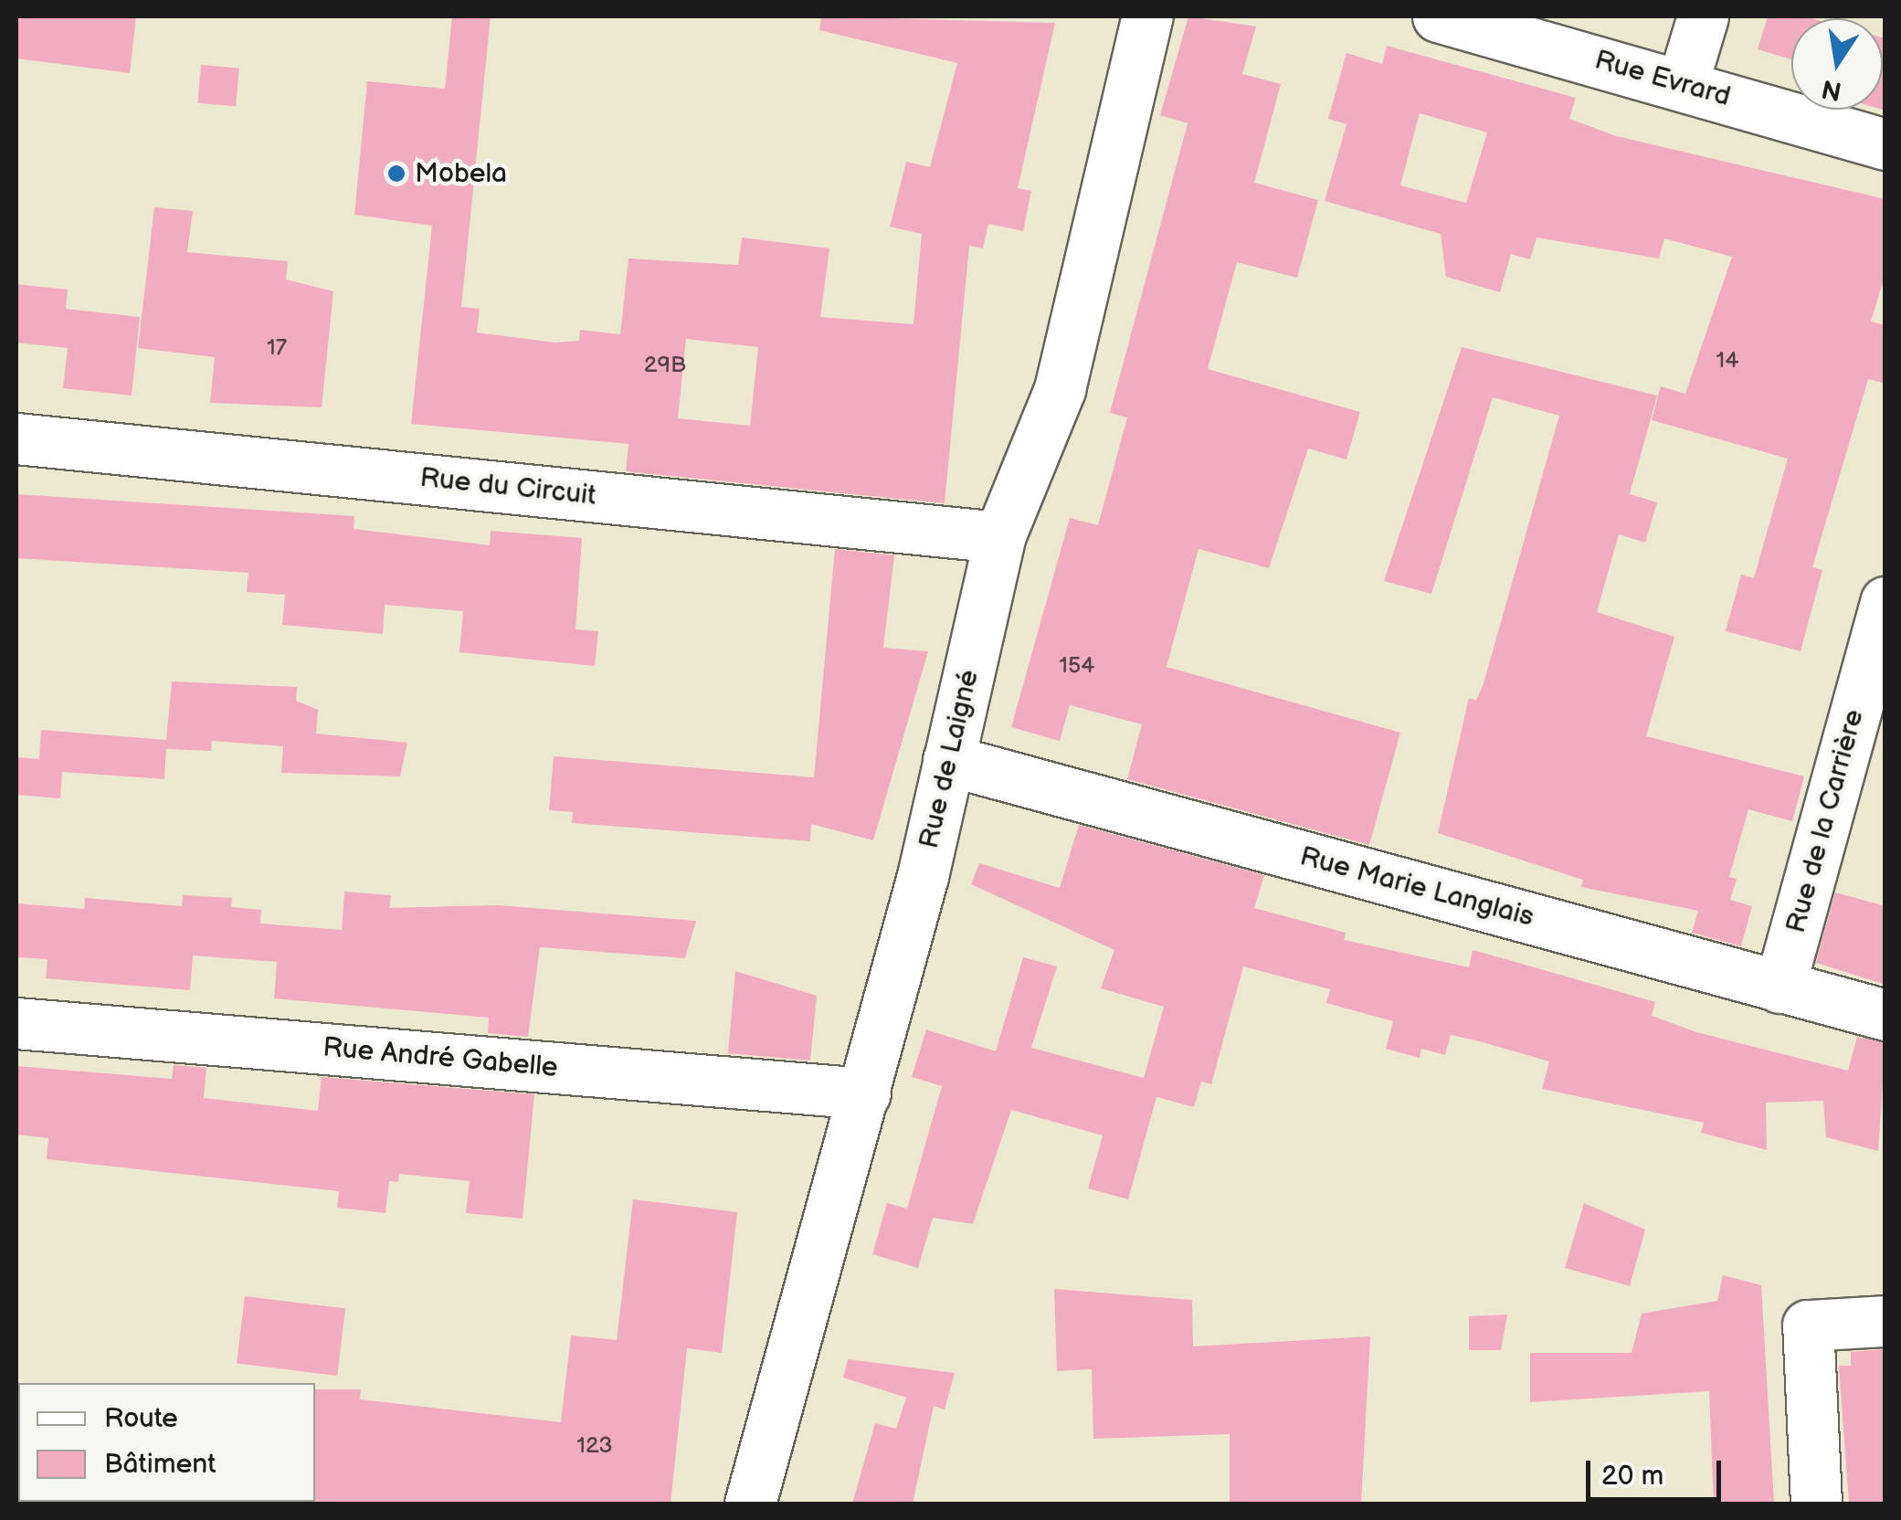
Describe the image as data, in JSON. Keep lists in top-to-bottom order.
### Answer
{
  "streets": {
    "street": [
      "Rue Evrard",
      "Rue du Circuit",
      "Rue de Laigné",
      "Rue de la Carrière",
      "Rue Marie Langlais",
      "Rue André Gabelle"
    ]
  },
  "crossings": [
    ["Rue du Circuit", "Rue de Laigné"],
    ["Rue de Laigné", "Rue Marie Langlais"],
    ["Rue de Laigné", "Rue André Gabelle"],
    ["Rue de la Carrière", "Rue Marie Langlais"]
  ],
  "places": ["Mobela"],
  "house_numbers": [
    "17",
    "14",
    "29B",
    "154",
    "123"
  ],
  "legend": ["Route", "Bâtiment"],
  "scale_bar": "20 m",
  "north": "bottom"
}
